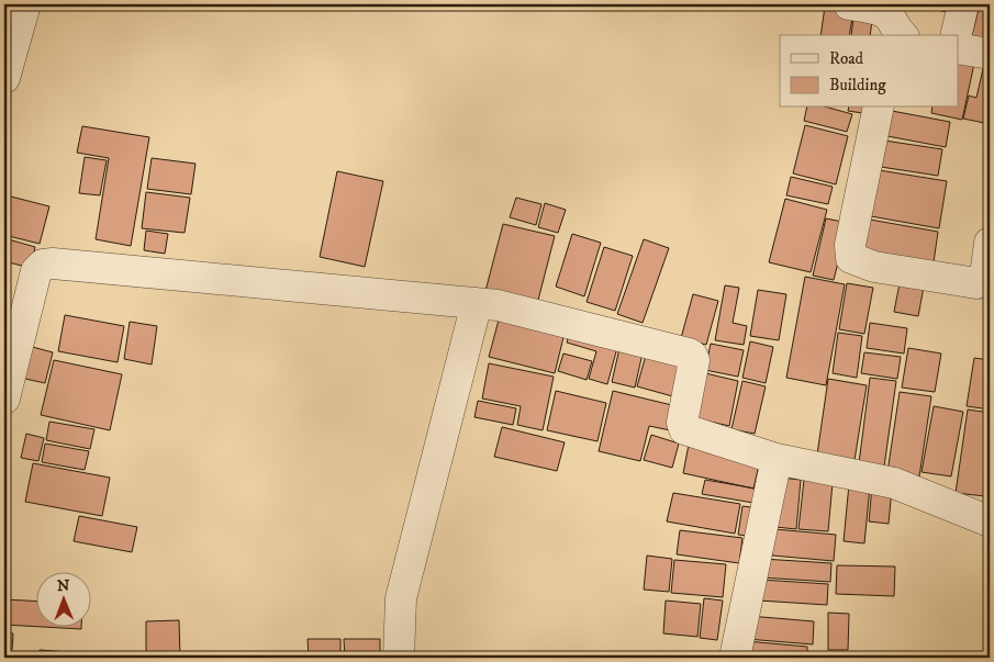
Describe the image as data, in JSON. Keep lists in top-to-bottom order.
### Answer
{
  "legend": ["Road", "Building"],
  "north": "top"
}
